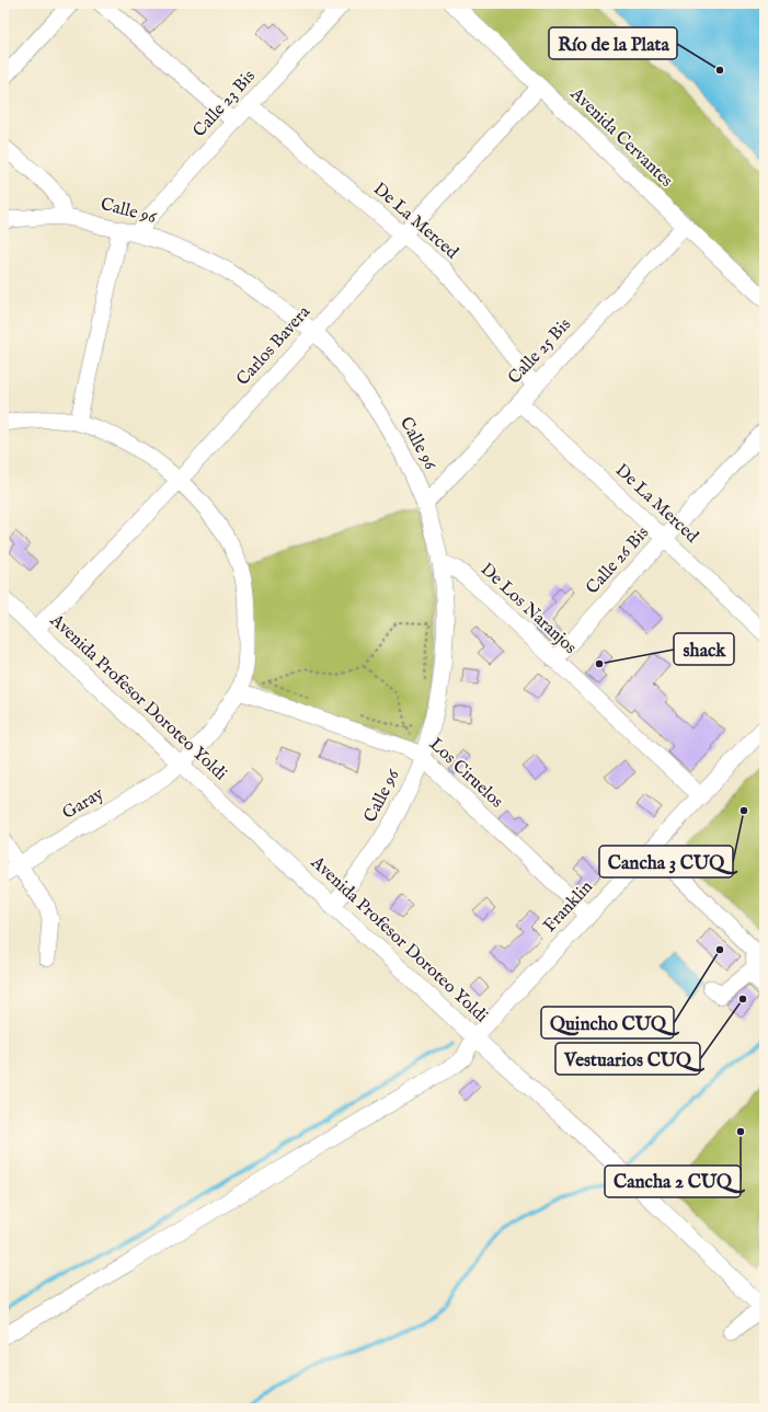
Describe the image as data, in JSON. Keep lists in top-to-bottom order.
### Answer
{
  "streets": {
    "street": [
      "Calle 23 Bis",
      "Avenida Cervantes",
      "Calle 96",
      "De La Merced",
      "Carlos Bavera",
      "Calle 25 Bis",
      "Calle 26 Bis",
      "De Los Naranjos",
      "Avenida Profesor Doroteo Yoldi",
      "Los Ciruelos",
      "Garay",
      "Franklin"
    ]
  },
  "crossings": [
    ["Calle 23 Bis", "Calle 96"],
    ["Calle 23 Bis", "De La Merced"],
    ["Avenida Cervantes", "Carlos Bavera"],
    ["Avenida Cervantes", "Calle 25 Bis"],
    ["Calle 96", "Carlos Bavera"],
    ["Calle 96", "Calle 25 Bis"],
    ["Calle 96", "De Los Naranjos"],
    ["Calle 96", "Avenida Profesor Doroteo Yoldi"],
    ["Calle 96", "Los Ciruelos"],
    ["De La Merced", "Carlos Bavera"],
    ["De La Merced", "Calle 25 Bis"],
    ["De La Merced", "Calle 26 Bis"],
    ["Carlos Bavera", "Avenida Profesor Doroteo Yoldi"],
    ["Carlos Bavera", "Garay"],
    ["Calle 26 Bis", "De Los Naranjos"],
    ["De Los Naranjos", "Franklin"],
    ["Avenida Profesor Doroteo Yoldi", "Garay"],
    ["Avenida Profesor Doroteo Yoldi", "Franklin"],
    ["Los Ciruelos", "Garay"],
    ["Los Ciruelos", "Franklin"]
  ],
  "places": [
    "Río de la Plata",
    "shack",
    "Cancha 3 CUQ",
    "Quincho CUQ",
    "Vestuarios CUQ",
    "Cancha 2 CUQ"
  ]
}
